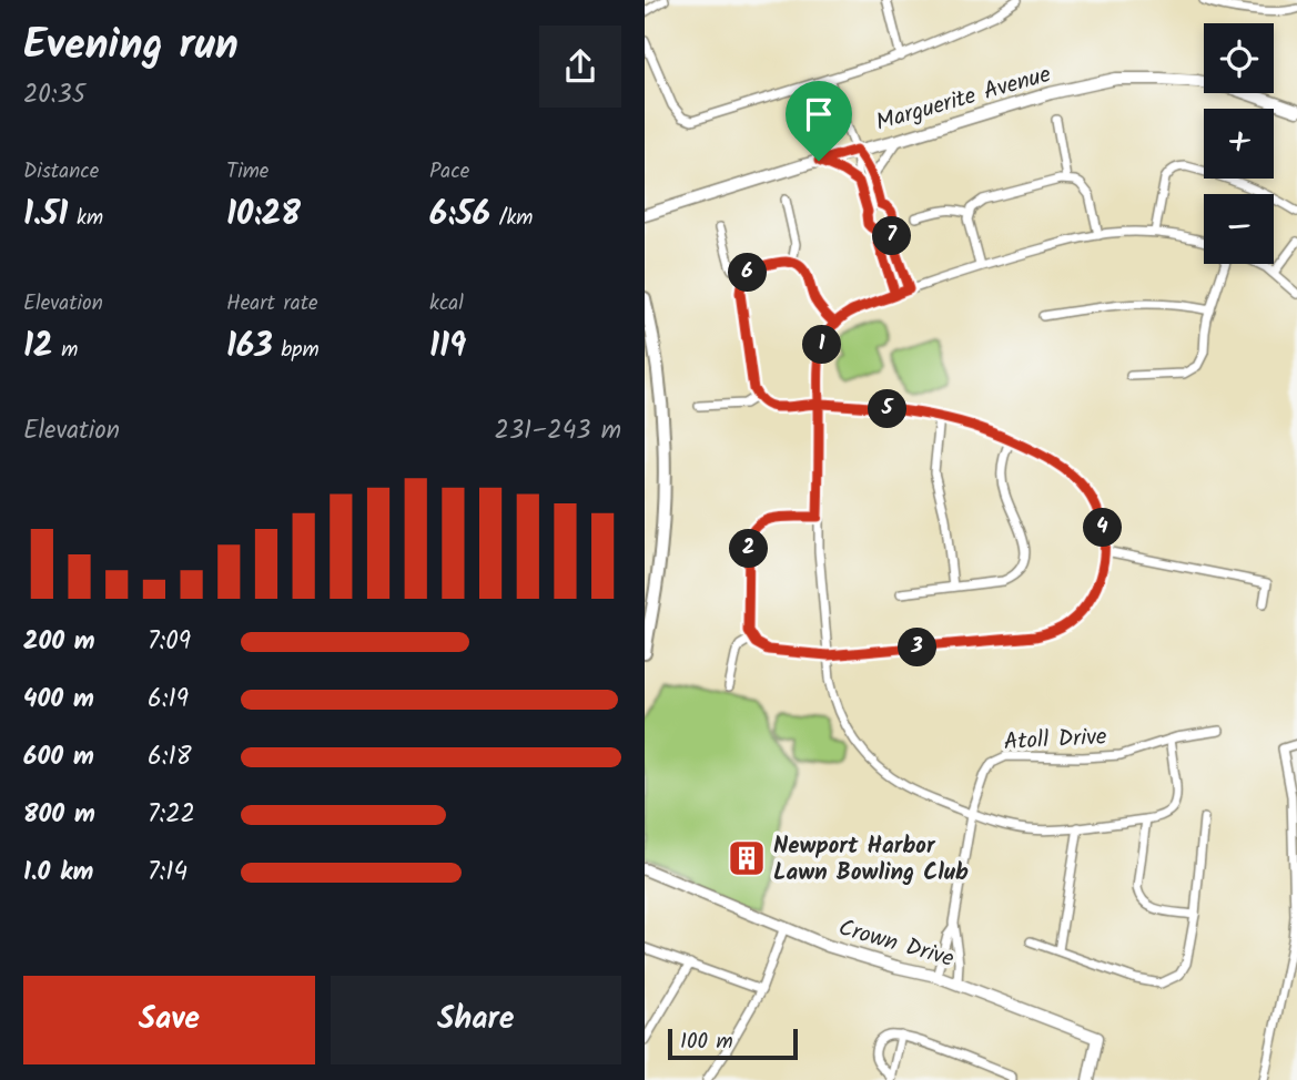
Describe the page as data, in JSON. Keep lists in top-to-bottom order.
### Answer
{
  "streets": {
    "street": ["Marguerite Avenue", "Atoll Drive", "Crown Drive"]
  },
  "places": {
    "building": ["Newport Harbor Lawn Bowling Club"]
  },
  "scale_bar": "100 m",
  "page": {
    "heading": ["Evening run", "20:35"],
    "map_buttons": ["+", "−"],
    "stats": [
      ["Distance", "1.51 km"],
      ["Time", "10:28"],
      ["Pace", "6:56 /km"],
      ["Elevation", "12 m"],
      ["Heart rate", "163 bpm"],
      ["kcal", "119"]
    ],
    "pins": [
      "7",
      "6",
      "1",
      "5",
      "4",
      "2",
      "3"
    ],
    "chart": ["Elevation", "231–243 m"],
    "list": [
      {
        "name": "200 m",
        "note": "7:09"
      },
      {
        "name": "400 m",
        "note": "6:19"
      },
      {
        "name": "600 m",
        "note": "6:18"
      },
      {
        "name": "800 m",
        "note": "7:22"
      },
      {
        "name": "1.0 km",
        "note": "7:14"
      }
    ],
    "buttons": ["Save", "Share"],
    "scale": "100 m"
  }
}
